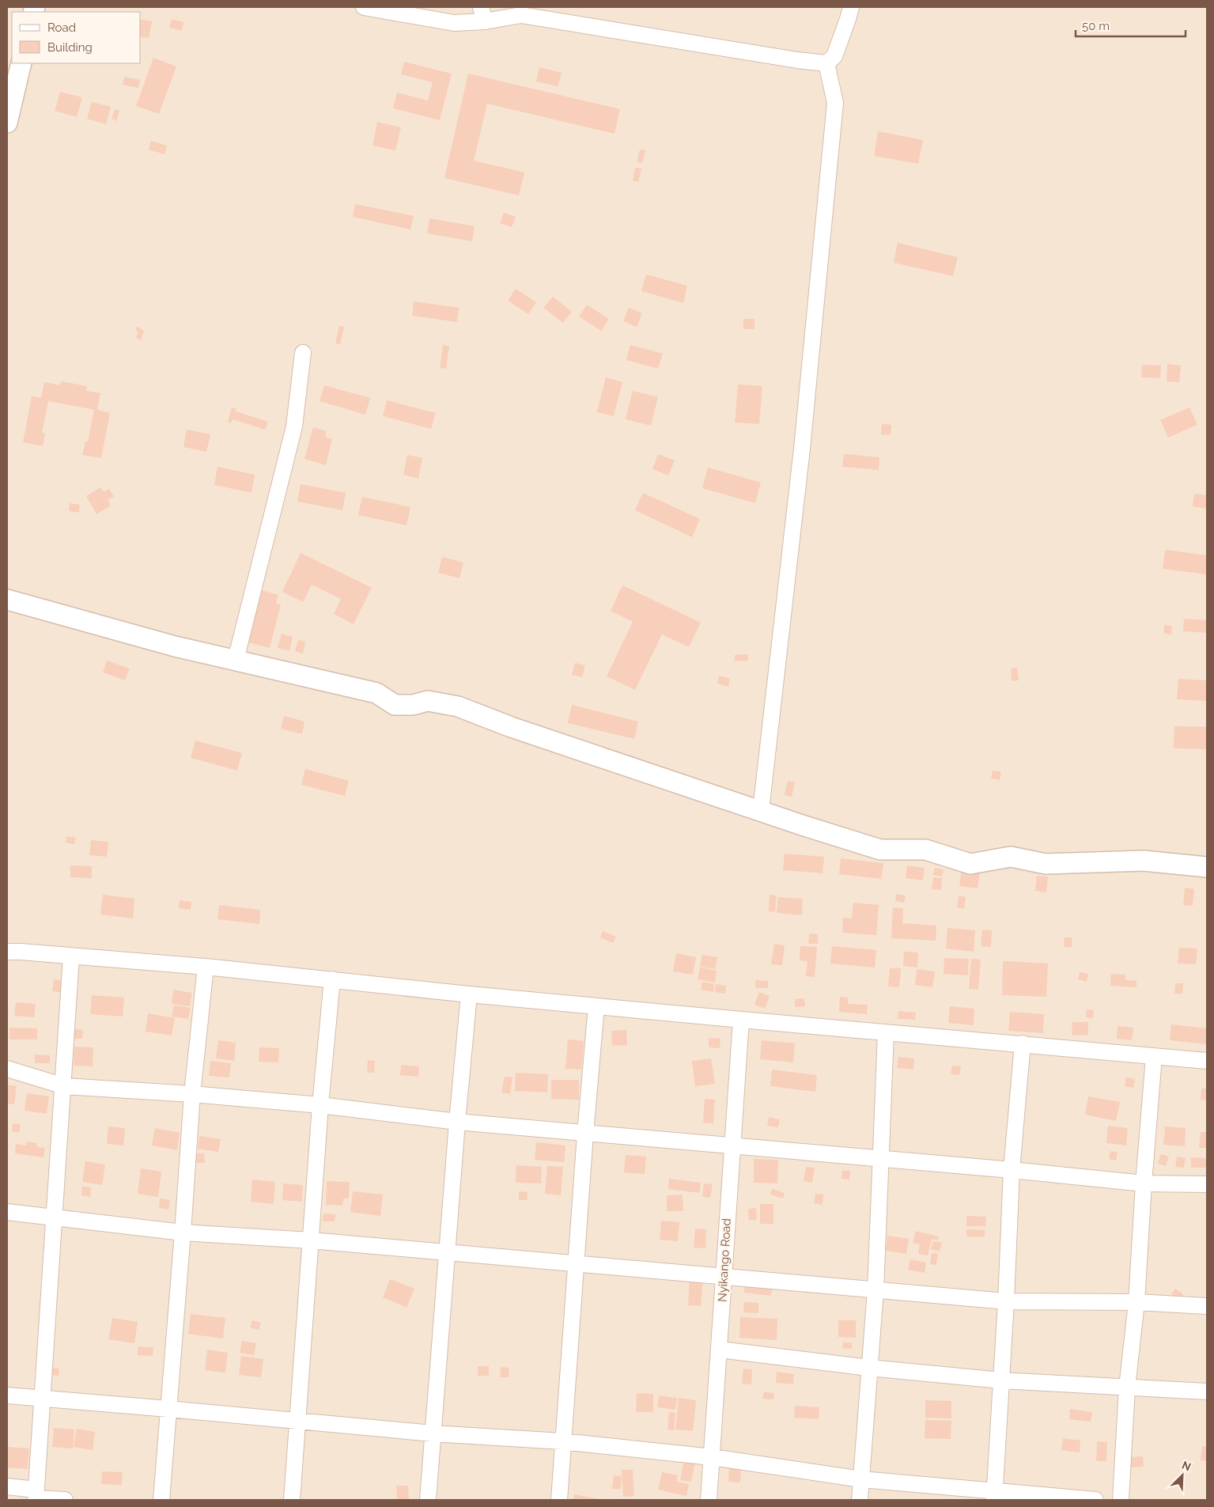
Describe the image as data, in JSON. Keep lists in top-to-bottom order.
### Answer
{
  "streets": {
    "street": ["Nyikango Road"]
  },
  "legend": ["Road", "Building"],
  "scale_bar": "50 m",
  "north": "top right"
}
